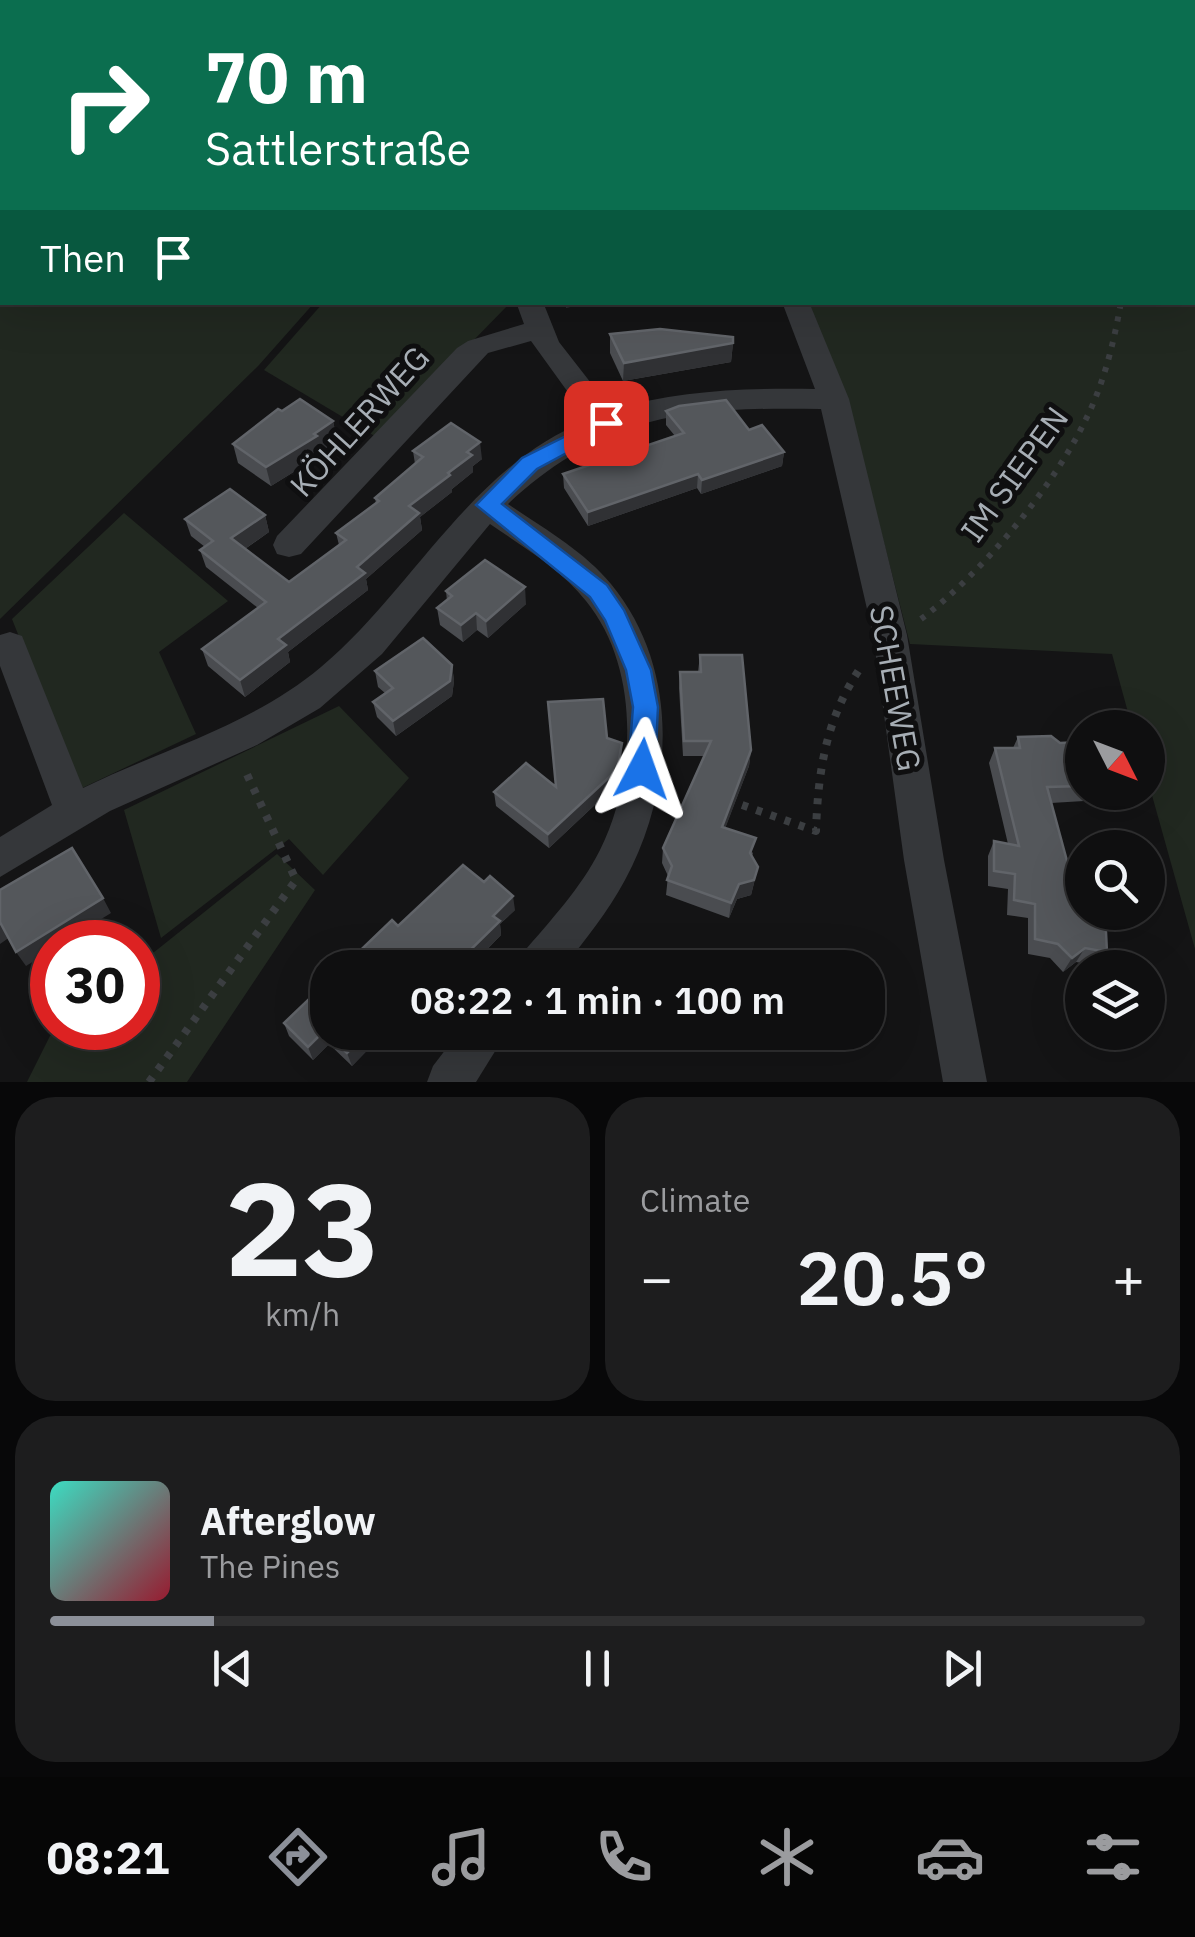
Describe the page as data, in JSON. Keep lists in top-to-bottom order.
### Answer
{
  "streets": {
    "street": ["KÖHLERWEG", "SCHEEWEG"],
    "path": ["IM SIEPEN"]
  },
  "crossings": [
    ["IM SIEPEN", "SCHEEWEG"]
  ],
  "north": "bottom right",
  "page": {
    "turn": ["70 m", "Sattlerstraße"],
    "then": "Then",
    "limit": "30",
    "trip": "08:22 · 1 min · 100 m",
    "tile": [
      ["23", "km/h"],
      "Climate"
    ],
    "heat": ["−", "20.5°", "+"],
    "song": ["Afterglow", "The Pines"],
    "tabs": "08:21"
  }
}
